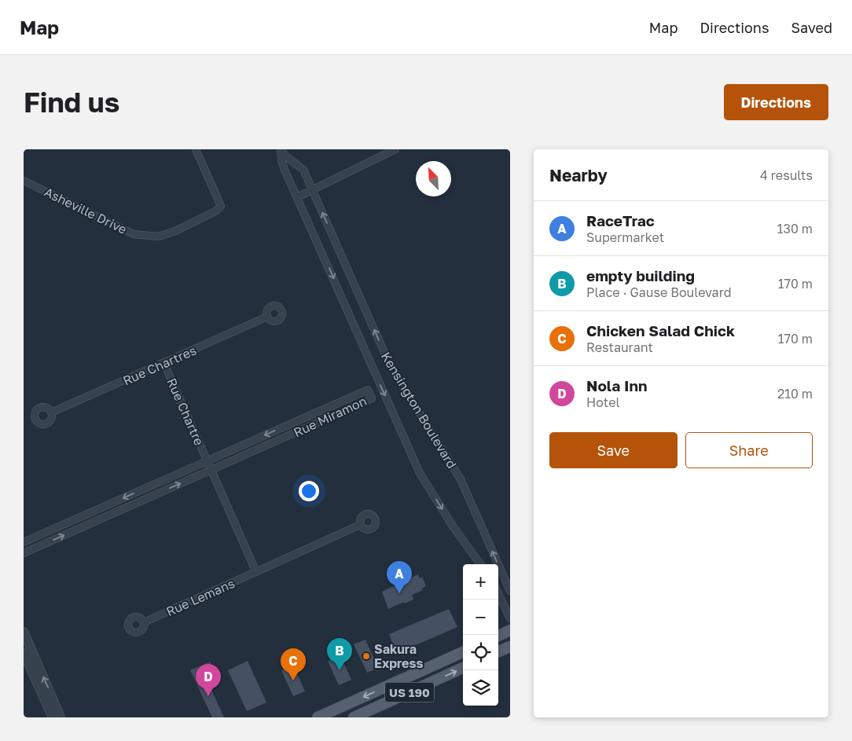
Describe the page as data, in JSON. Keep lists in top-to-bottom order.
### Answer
{
  "streets": {
    "main road": ["US 190"],
    "street": [
      "Asheville Drive",
      "Rue Chartres",
      "Kensington Boulevard",
      "Rue Chartre",
      "Rue Miramon",
      "Rue Lemans"
    ]
  },
  "crossings": [
    ["Rue Chartres", "Rue Chartre"],
    ["Rue Chartre", "Rue Miramon"]
  ],
  "places": ["Sakura Express"],
  "north": "top left",
  "page": {
    "header": "Map",
    "nav": ["Map", "Directions", "Saved"],
    "buttons": [
      "Directions",
      ["Save", "Share"]
    ],
    "title": "Find us",
    "heading": ["Nearby", "4 results"],
    "list": [
      {
        "mark": "A",
        "name": "RaceTrac",
        "note": "Supermarket",
        "value": "130 m"
      },
      {
        "mark": "B",
        "name": "empty building",
        "note": "Place · Gause Boulevard",
        "value": "170 m"
      },
      {
        "mark": "C",
        "name": "Chicken Salad Chick",
        "note": "Restaurant",
        "value": "170 m"
      },
      {
        "mark": "D",
        "name": "Nola Inn",
        "note": "Hotel",
        "value": "210 m"
      }
    ],
    "pins": [
      "A",
      "B",
      "C",
      "D"
    ],
    "map_buttons": ["+", "−"]
  }
}
